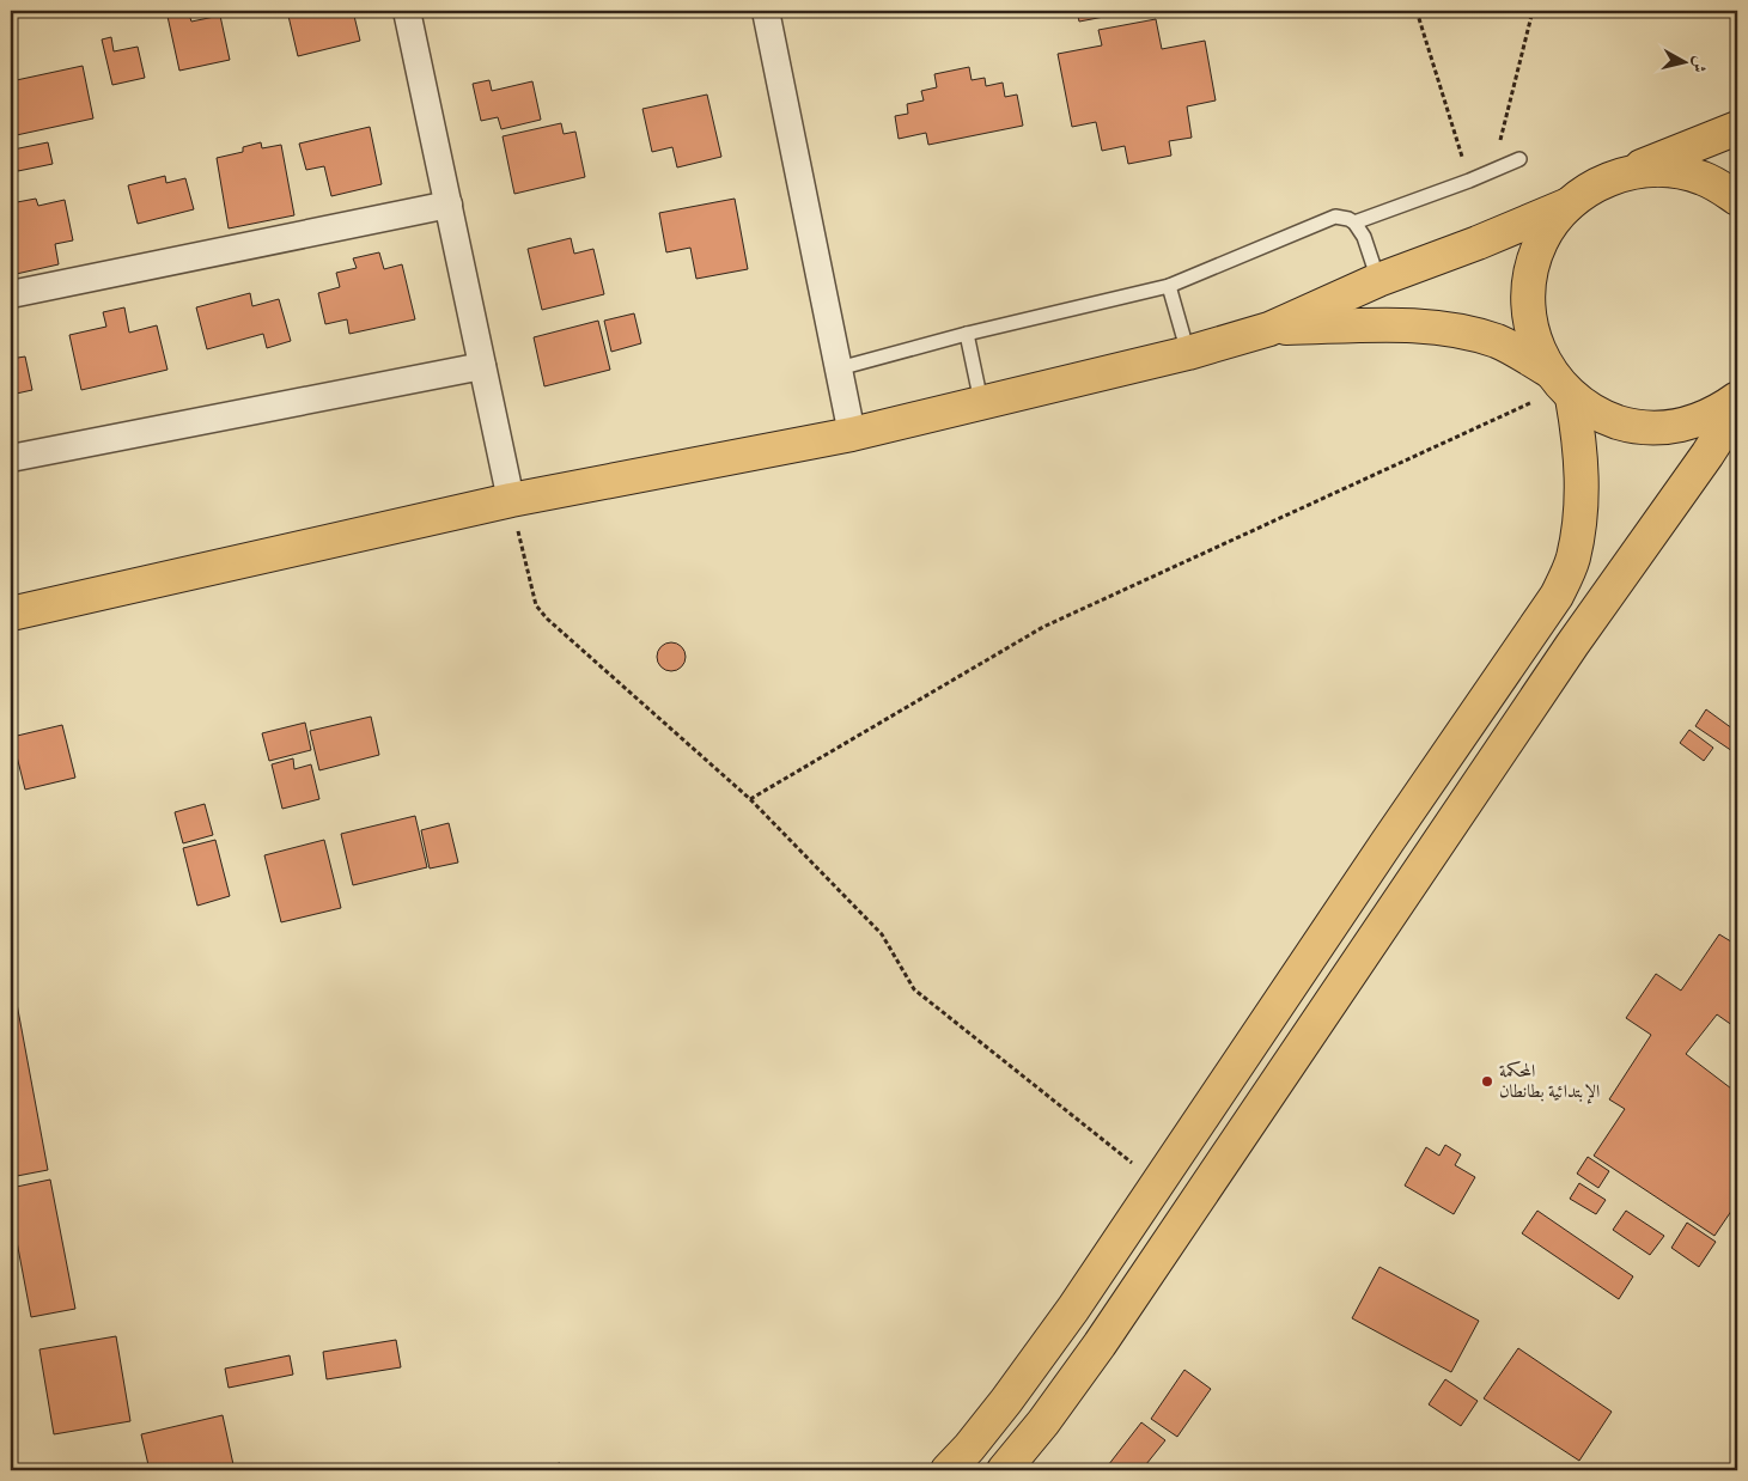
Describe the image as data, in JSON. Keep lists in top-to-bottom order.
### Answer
{
  "places": ["المحكمة الإبتدائية بطانطان"],
  "north": "right"
}
